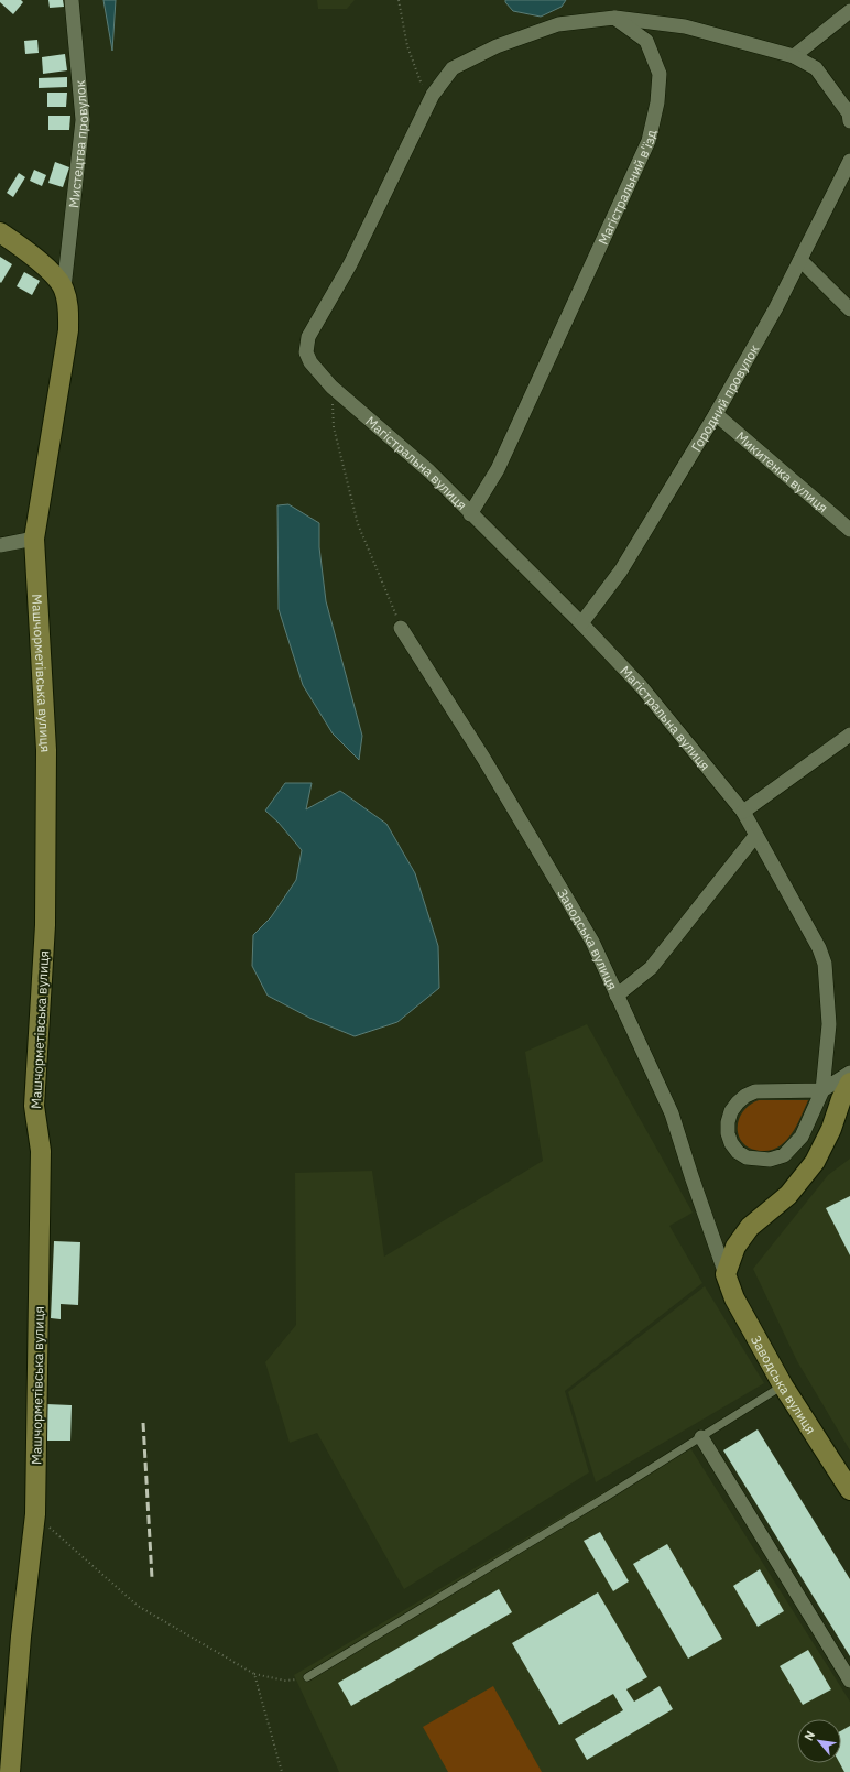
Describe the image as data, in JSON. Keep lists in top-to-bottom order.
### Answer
{
  "streets": {
    "street": [
      "Мистецтва провулок",
      "Магістральний в'їзд",
      "Городний провулок",
      "Магістральна вулиця",
      "Микитенка вулиця",
      "Машчорметівська вулиця",
      "Заводська вулиця"
    ]
  },
  "crossings": [
    ["Мистецтва провулок", "Машчорметівська вулиця"],
    ["Магістральний в'їзд", "Магістральна вулиця"],
    ["Городний провулок", "Магістральна вулиця"],
    ["Городний провулок", "Микитенка вулиця"]
  ],
  "north": "top left"
}
